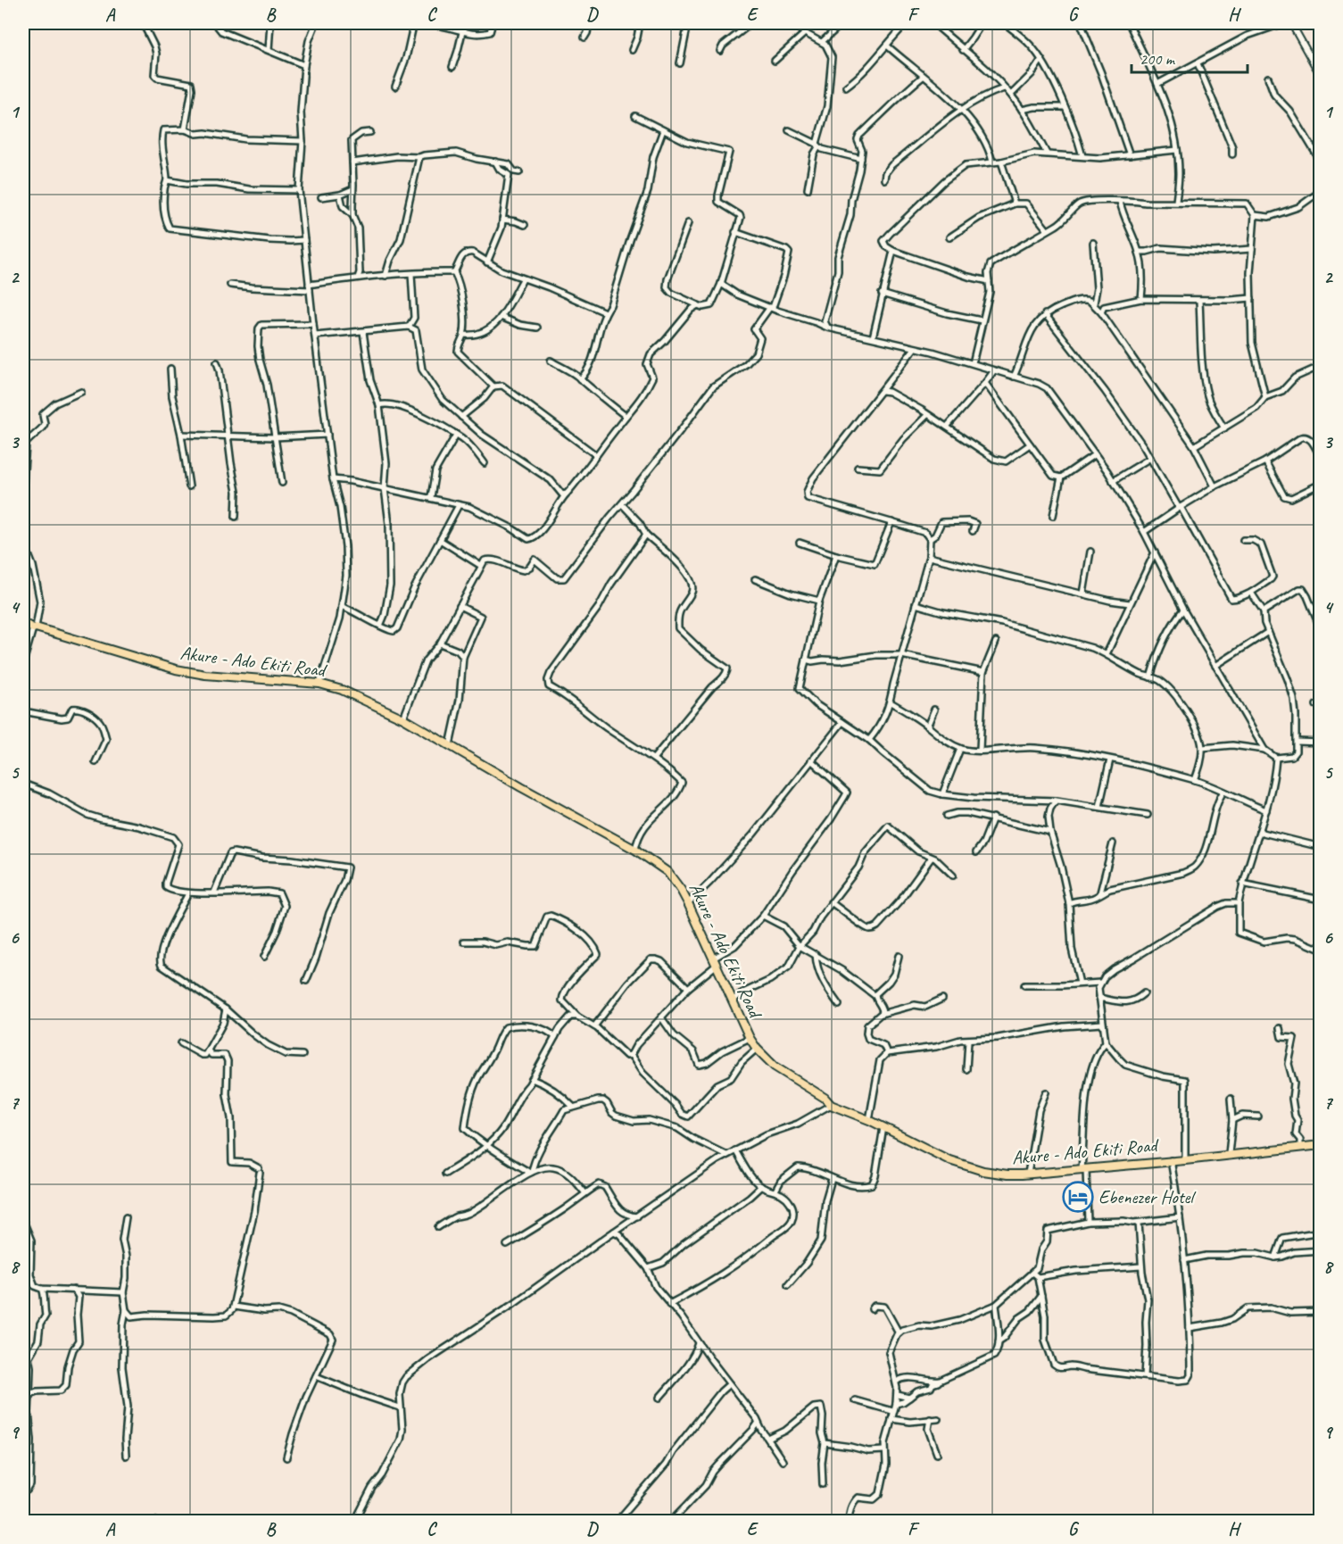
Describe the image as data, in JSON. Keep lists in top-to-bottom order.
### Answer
{
  "streets": {
    "main road": ["Akure - Ado Ekiti Road"]
  },
  "places": {
    "hotel": ["Ebenezer Hotel"]
  },
  "scale_bar": "200 m",
  "grid": {
    "columns": [
      "A",
      "B",
      "C",
      "D",
      "E",
      "F",
      "G",
      "H"
    ],
    "rows": [
      "1",
      "2",
      "3",
      "4",
      "5",
      "6",
      "7",
      "8",
      "9"
    ]
  }
}
